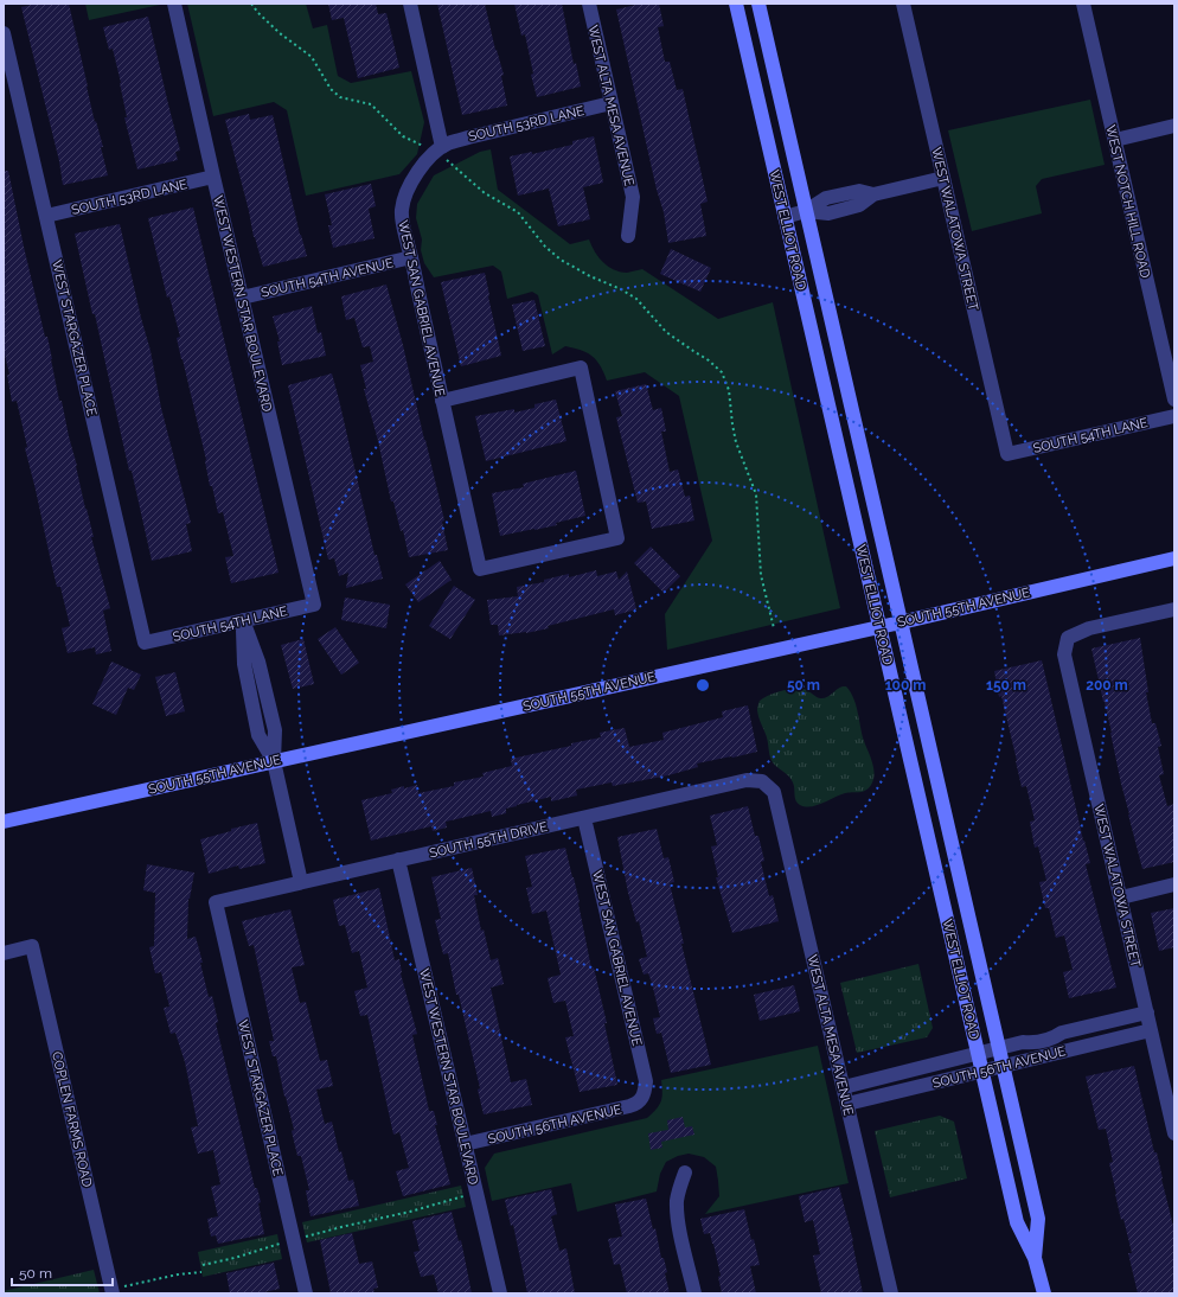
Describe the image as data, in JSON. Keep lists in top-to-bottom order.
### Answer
{
  "streets": {
    "main road": ["WEST ELLIOT ROAD", "SOUTH 55TH AVENUE"],
    "street": [
      "WEST ALTA MESA AVENUE",
      "SOUTH 53RD LANE",
      "WEST NOTCH HILL ROAD",
      "WEST WALATOWA STREET",
      "SOUTH 54TH AVENUE",
      "WEST WESTERN STAR BOULEVARD",
      "WEST SAN GABRIEL AVENUE",
      "WEST STARGAZER PLACE",
      "SOUTH 54TH LANE",
      "SOUTH 55TH DRIVE",
      "SOUTH 56TH AVENUE",
      "COPLEN FARMS ROAD"
    ]
  },
  "crossings": [
    ["WEST ALTA MESA AVENUE", "SOUTH 53RD LANE"],
    ["WEST ALTA MESA AVENUE", "SOUTH 55TH DRIVE"],
    ["WEST ALTA MESA AVENUE", "SOUTH 56TH AVENUE"],
    ["SOUTH 53RD LANE", "WEST WESTERN STAR BOULEVARD"],
    ["SOUTH 53RD LANE", "WEST SAN GABRIEL AVENUE"],
    ["SOUTH 53RD LANE", "WEST STARGAZER PLACE"],
    ["WEST WALATOWA STREET", "SOUTH 54TH LANE"],
    ["WEST WALATOWA STREET", "SOUTH 56TH AVENUE"],
    ["WEST ELLIOT ROAD", "SOUTH 55TH AVENUE"],
    ["WEST ELLIOT ROAD", "SOUTH 56TH AVENUE"],
    ["SOUTH 54TH AVENUE", "WEST WESTERN STAR BOULEVARD"],
    ["SOUTH 54TH AVENUE", "WEST SAN GABRIEL AVENUE"],
    ["WEST WESTERN STAR BOULEVARD", "SOUTH 54TH LANE"],
    ["WEST WESTERN STAR BOULEVARD", "SOUTH 55TH DRIVE"],
    ["WEST WESTERN STAR BOULEVARD", "SOUTH 56TH AVENUE"],
    ["WEST SAN GABRIEL AVENUE", "SOUTH 55TH DRIVE"],
    ["WEST SAN GABRIEL AVENUE", "SOUTH 56TH AVENUE"],
    ["WEST STARGAZER PLACE", "SOUTH 54TH LANE"],
    ["WEST STARGAZER PLACE", "SOUTH 55TH DRIVE"]
  ],
  "scale_bar": "50 m",
  "rings": [
    "50 m",
    "100 m",
    "150 m",
    "200 m"
  ]
}
